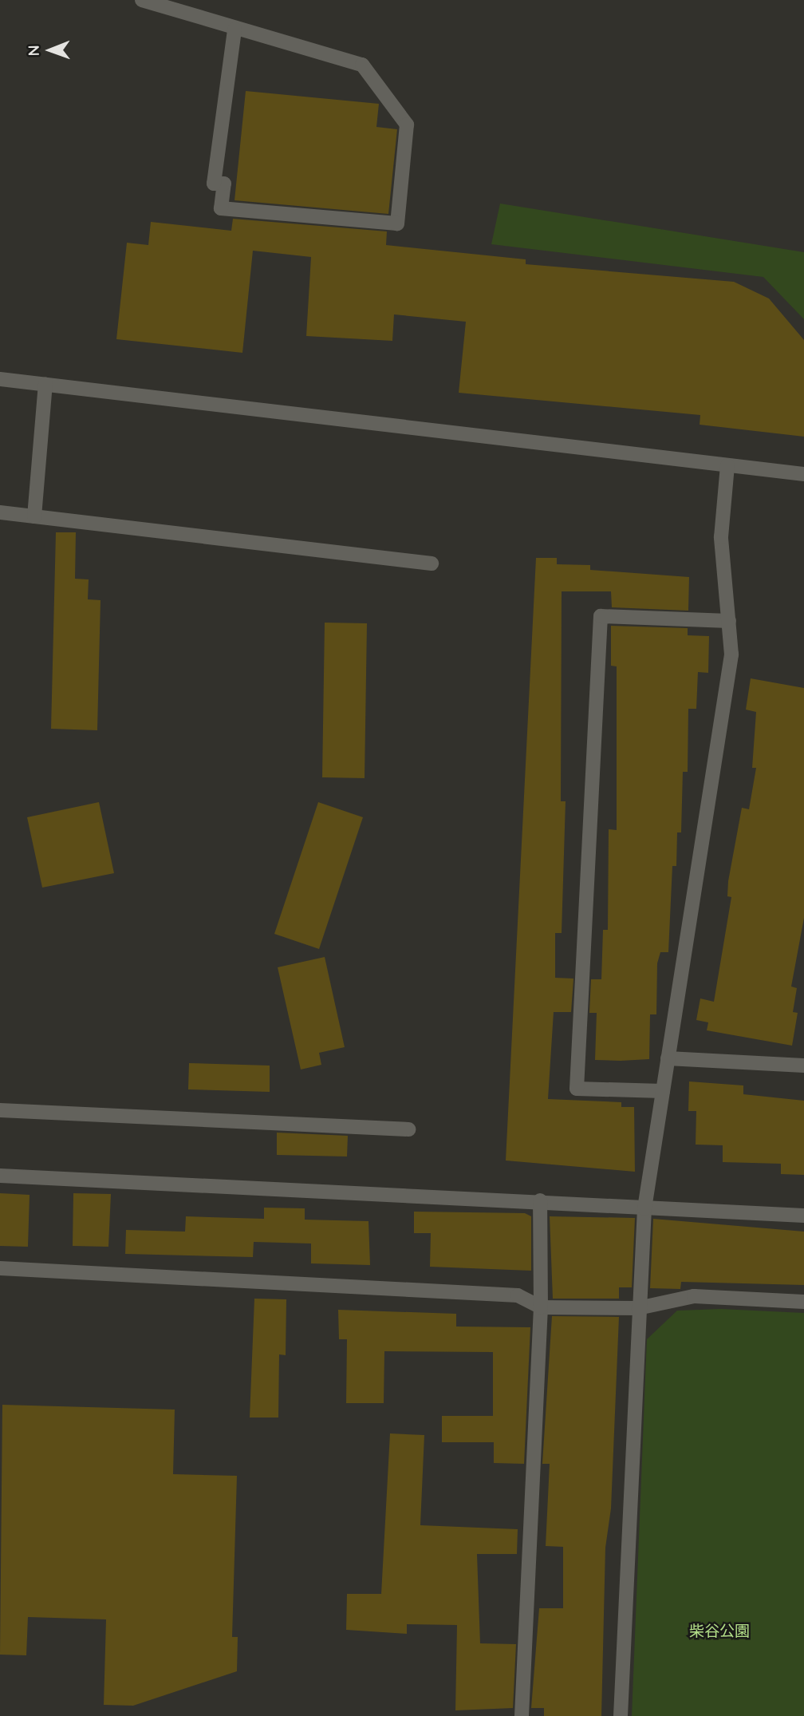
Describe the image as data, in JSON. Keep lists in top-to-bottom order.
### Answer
{
  "parks": ["柴谷公園"],
  "north": "left"
}
